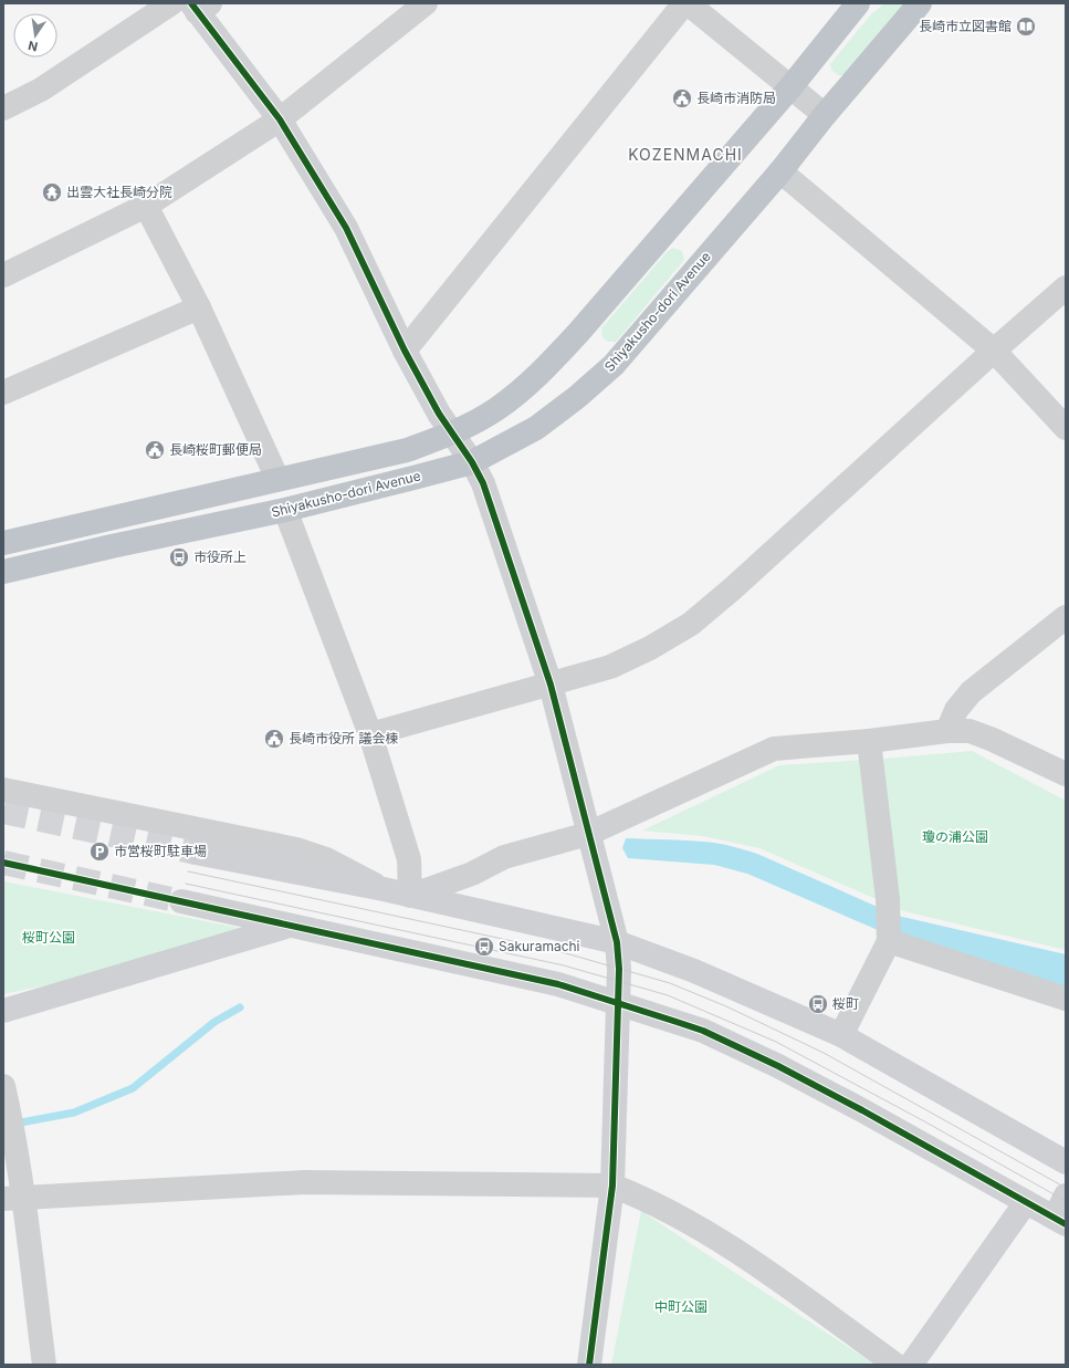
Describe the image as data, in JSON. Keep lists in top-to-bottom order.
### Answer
{
  "streets": {
    "highway": ["Shiyakusho-dori Avenue"]
  },
  "districts": ["KOZENMACHI"],
  "parks": ["瓊の浦公園", "桜町公園", "中町公園"],
  "places": {
    "library": ["長崎市立図書館"],
    "public building": ["長崎市消防局", "長崎桜町郵便局", "長崎市役所 議会棟"],
    "temple": ["出雲大社長崎分院"],
    "bus stop": ["市役所上", "Sakuramachi", "桜町"],
    "parking": ["市営桜町駐車場"]
  },
  "north": "bottom"
}
